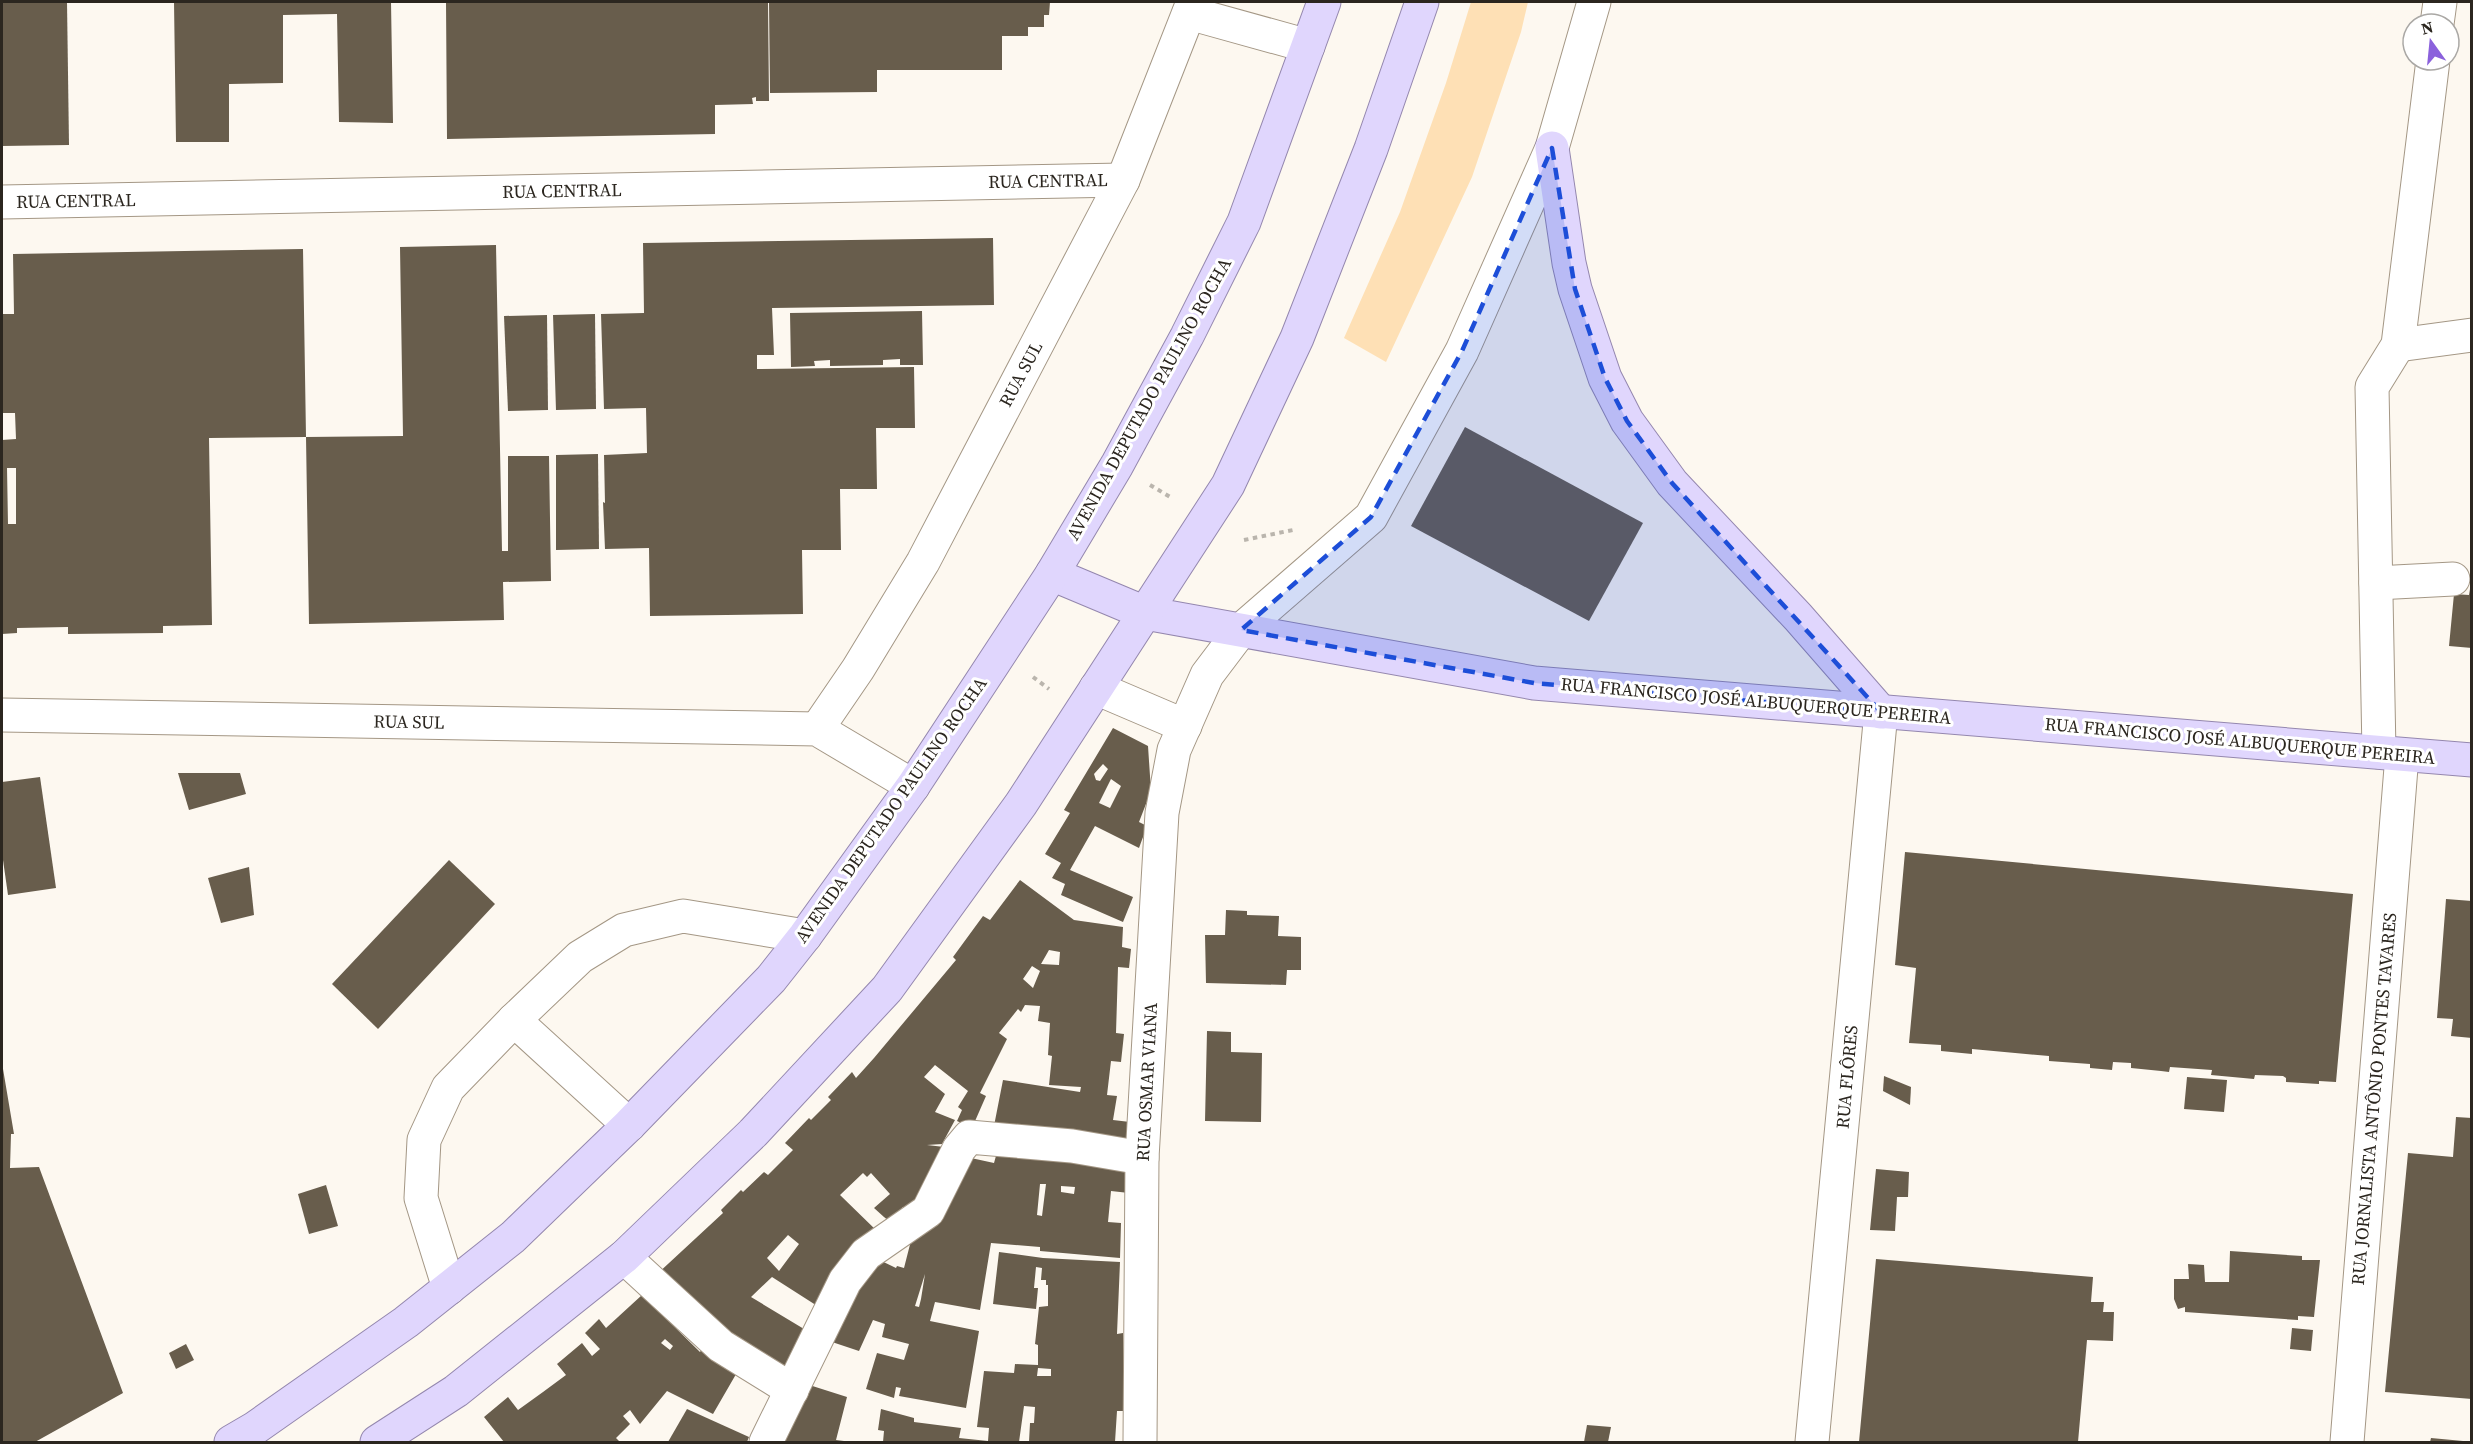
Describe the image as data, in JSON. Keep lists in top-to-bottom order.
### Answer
{
  "streets": {
    "main road": ["AVENIDA DEPUTADO PAULINO ROCHA", "RUA FRANCISCO JOSÉ ALBUQUERQUE PEREIRA"],
    "street": [
      "RUA CENTRAL",
      "RUA SUL",
      "RUA FLÔRES",
      "RUA OSMAR VIANA",
      "RUA JORNALISTA ANTÔNIO PONTES TAVARES"
    ]
  },
  "crossings": [
    ["RUA CENTRAL", "RUA SUL"],
    ["RUA SUL", "AVENIDA DEPUTADO PAULINO ROCHA"],
    ["AVENIDA DEPUTADO PAULINO ROCHA", "RUA FRANCISCO JOSÉ ALBUQUERQUE PEREIRA"],
    ["RUA FRANCISCO JOSÉ ALBUQUERQUE PEREIRA", "RUA FLÔRES"],
    ["RUA FRANCISCO JOSÉ ALBUQUERQUE PEREIRA", "RUA OSMAR VIANA"],
    ["RUA FRANCISCO JOSÉ ALBUQUERQUE PEREIRA", "RUA JORNALISTA ANTÔNIO PONTES TAVARES"]
  ],
  "north": "top"
}
